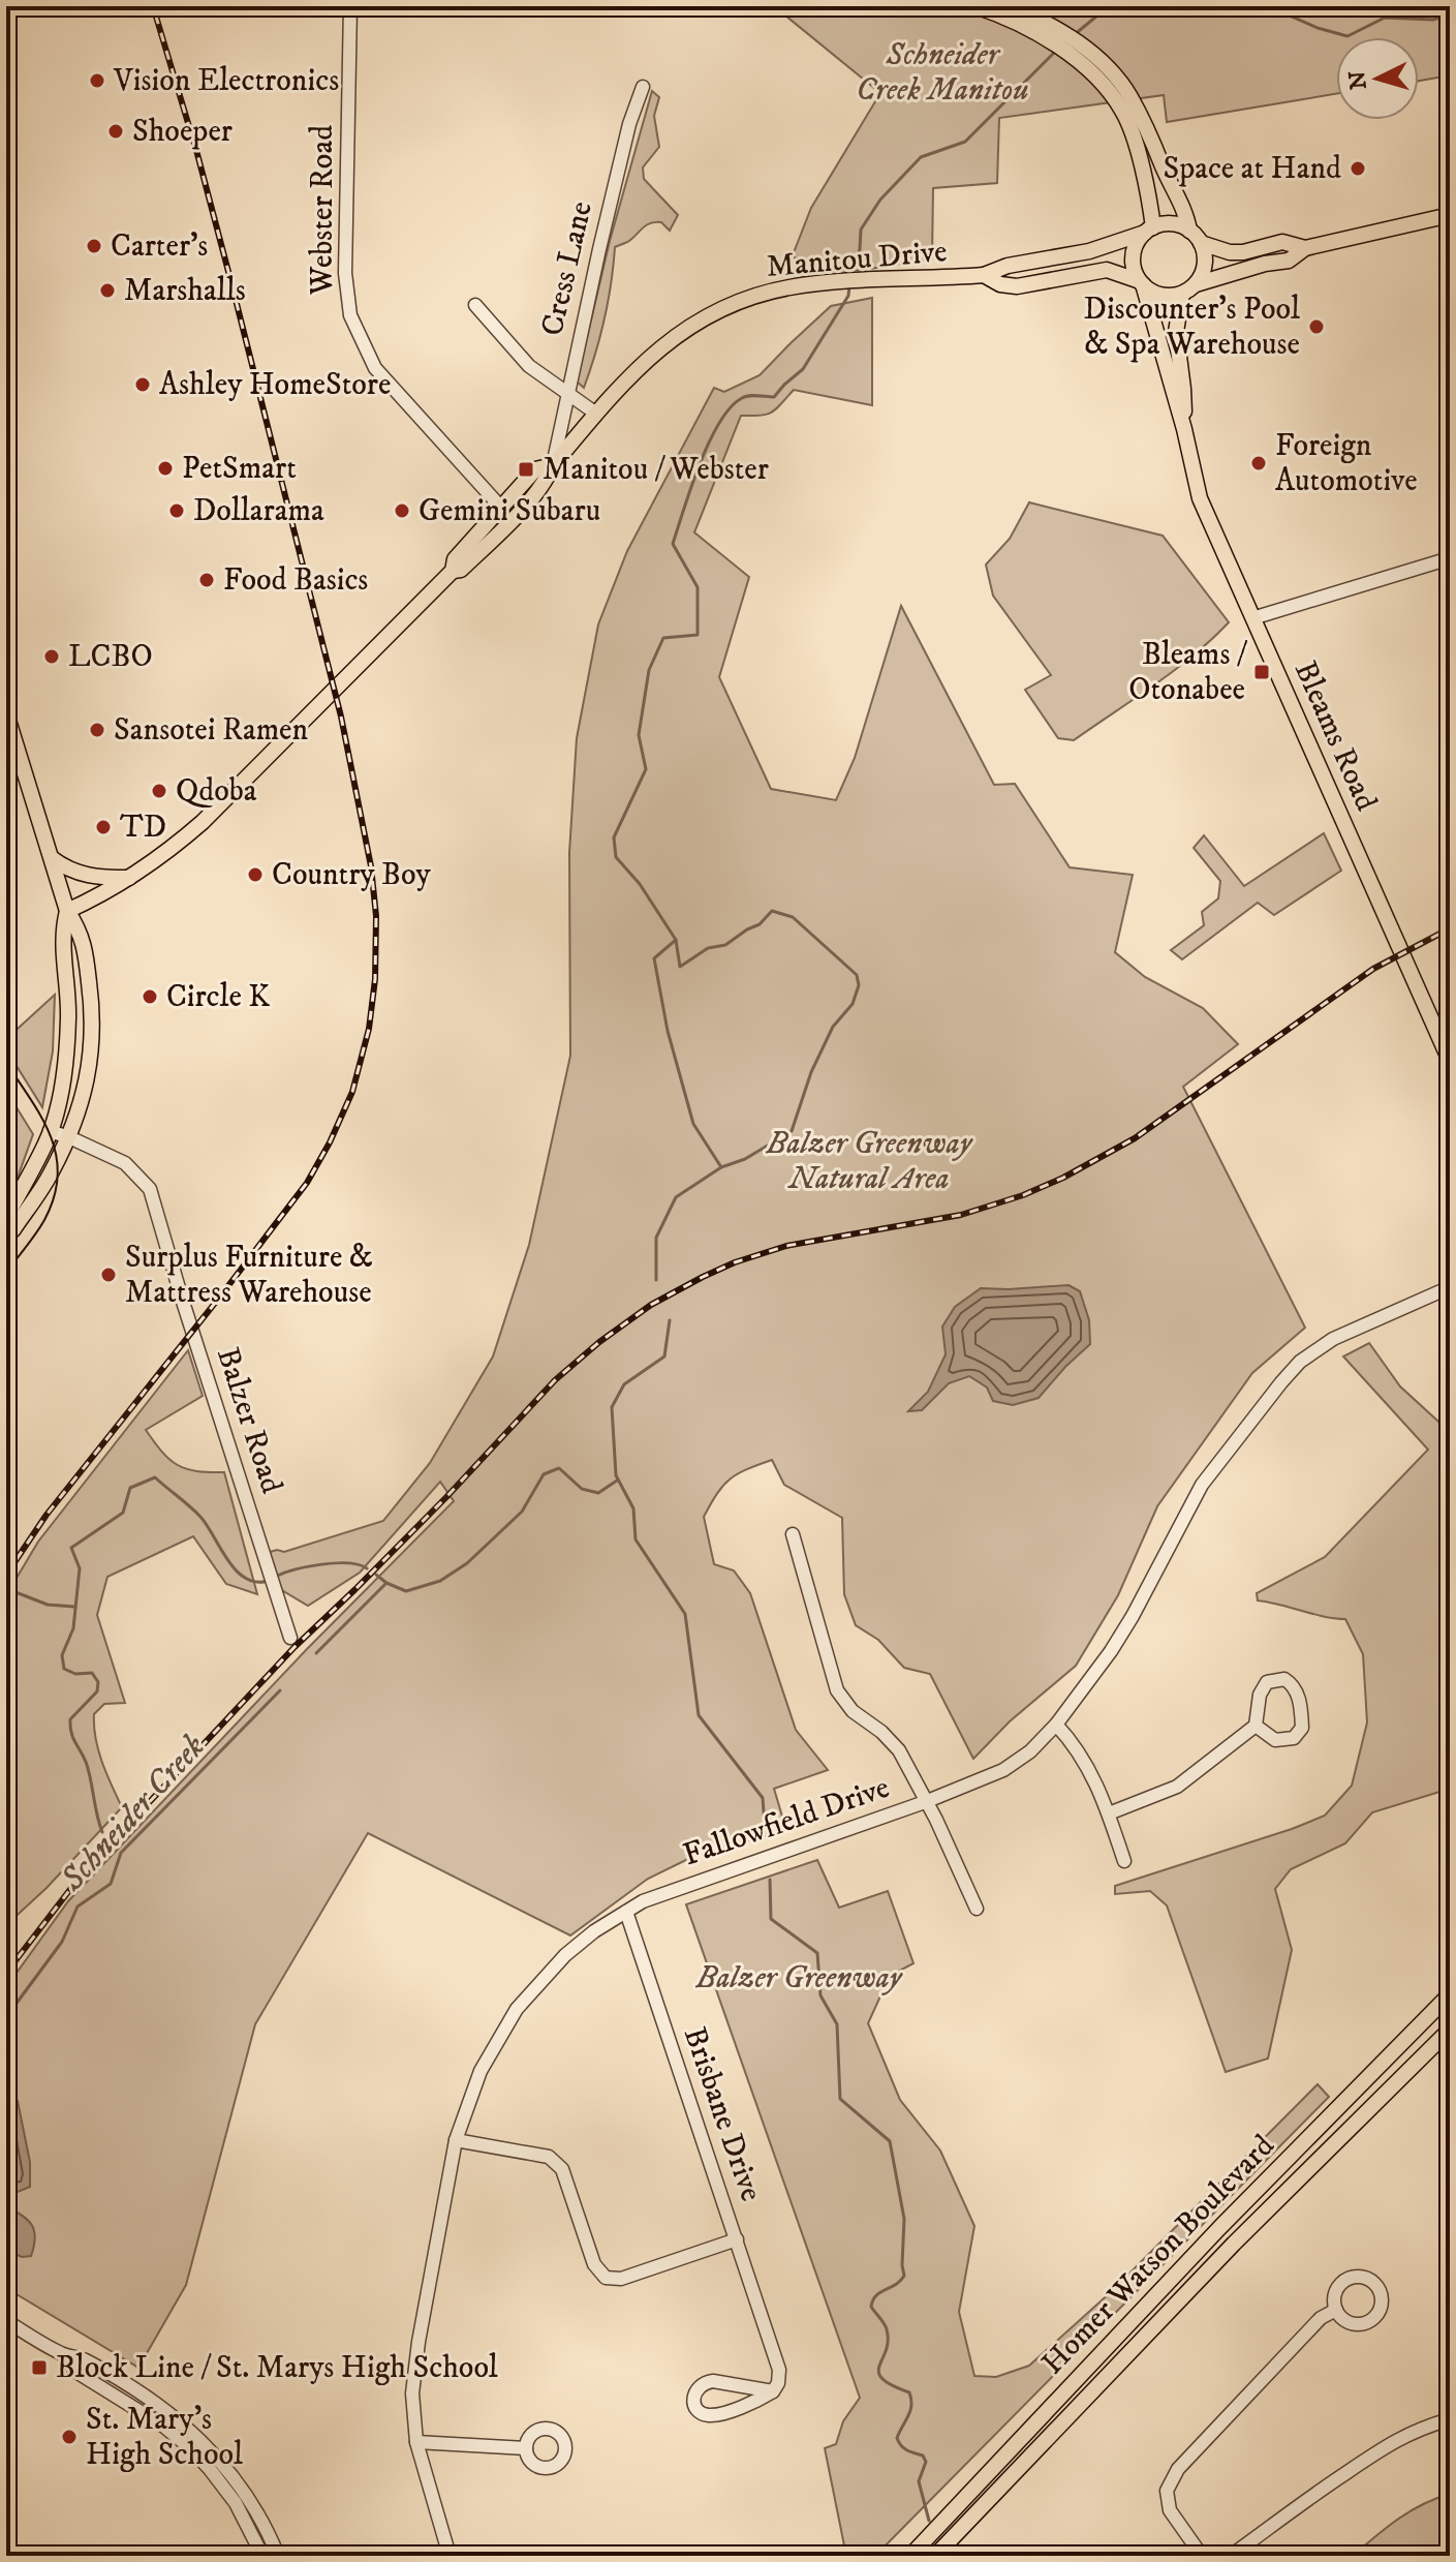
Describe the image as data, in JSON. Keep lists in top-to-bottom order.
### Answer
{
  "streets": {
    "main road": ["Manitou Drive", "Bleams Road", "Homer Watson Boulevard"],
    "street": [
      "Webster Road",
      "Cress Lane",
      "Balzer Road",
      "Fallowfield Drive",
      "Brisbane Drive"
    ]
  },
  "crossings": [
    ["Webster Road", "Manitou Drive"],
    ["Manitou Drive", "Cress Lane"],
    ["Manitou Drive", "Bleams Road"],
    ["Fallowfield Drive", "Brisbane Drive"]
  ],
  "water": ["Schneider Creek"],
  "parks": ["Schneider Creek Manitou", "Balzer Greenway Natural Area", "Balzer Greenway"],
  "places": {
    "other": [
      "Vision Electronics",
      "Shoeper",
      "Space at Hand",
      "Carter's",
      "Marshalls",
      "Discounter's Pool & Spa Warehouse",
      "Ashley HomeStore",
      "Foreign Automotive",
      "PetSmart",
      "Dollarama",
      "Gemini Subaru",
      "Food Basics",
      "LCBO",
      "Sansotei Ramen",
      "Qdoba",
      "TD",
      "Country Boy",
      "Circle K",
      "Surplus Furniture & Mattress Warehouse",
      "St. Mary's High School"
    ],
    "transit": ["Manitou / Webster", "Bleams / Otonabee", "Block Line / St. Marys High School"]
  },
  "north": "left"
}
